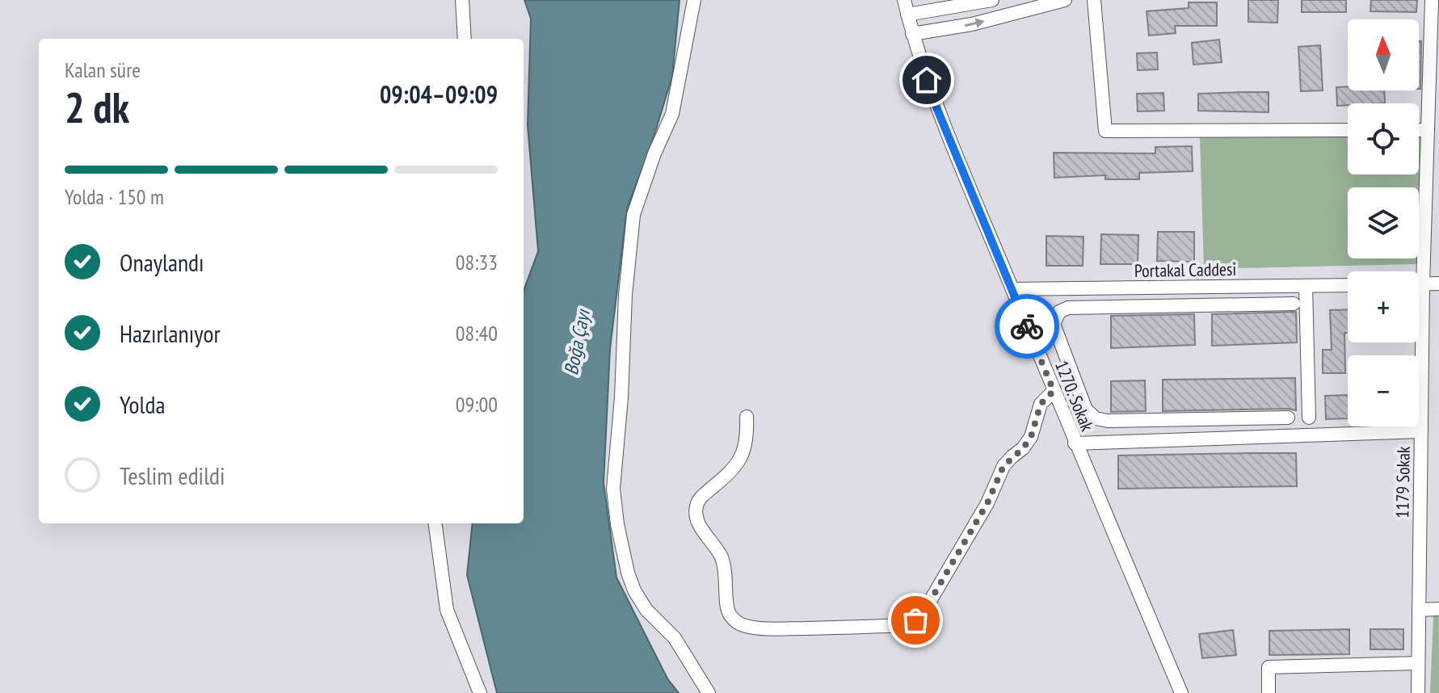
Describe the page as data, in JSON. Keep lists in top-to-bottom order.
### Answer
{
  "streets": {
    "street": ["Portakal Caddesi", "1270. Sokak", "1179 Sokak"]
  },
  "crossings": [
    ["Portakal Caddesi", "1270. Sokak"]
  ],
  "water": ["Boğa Çayı"],
  "north": "top",
  "page": {
    "map_buttons": ["+", "−"],
    "heading": ["2 dk", "Kalan süre", "09:04–09:09"],
    "bar": "Yolda · 150 m",
    "list": [
      ["Onaylandı", "08:33"],
      ["Hazırlanıyor", "08:40"],
      ["Yolda", "09:00"],
      "Teslim edildi"
    ]
  }
}
